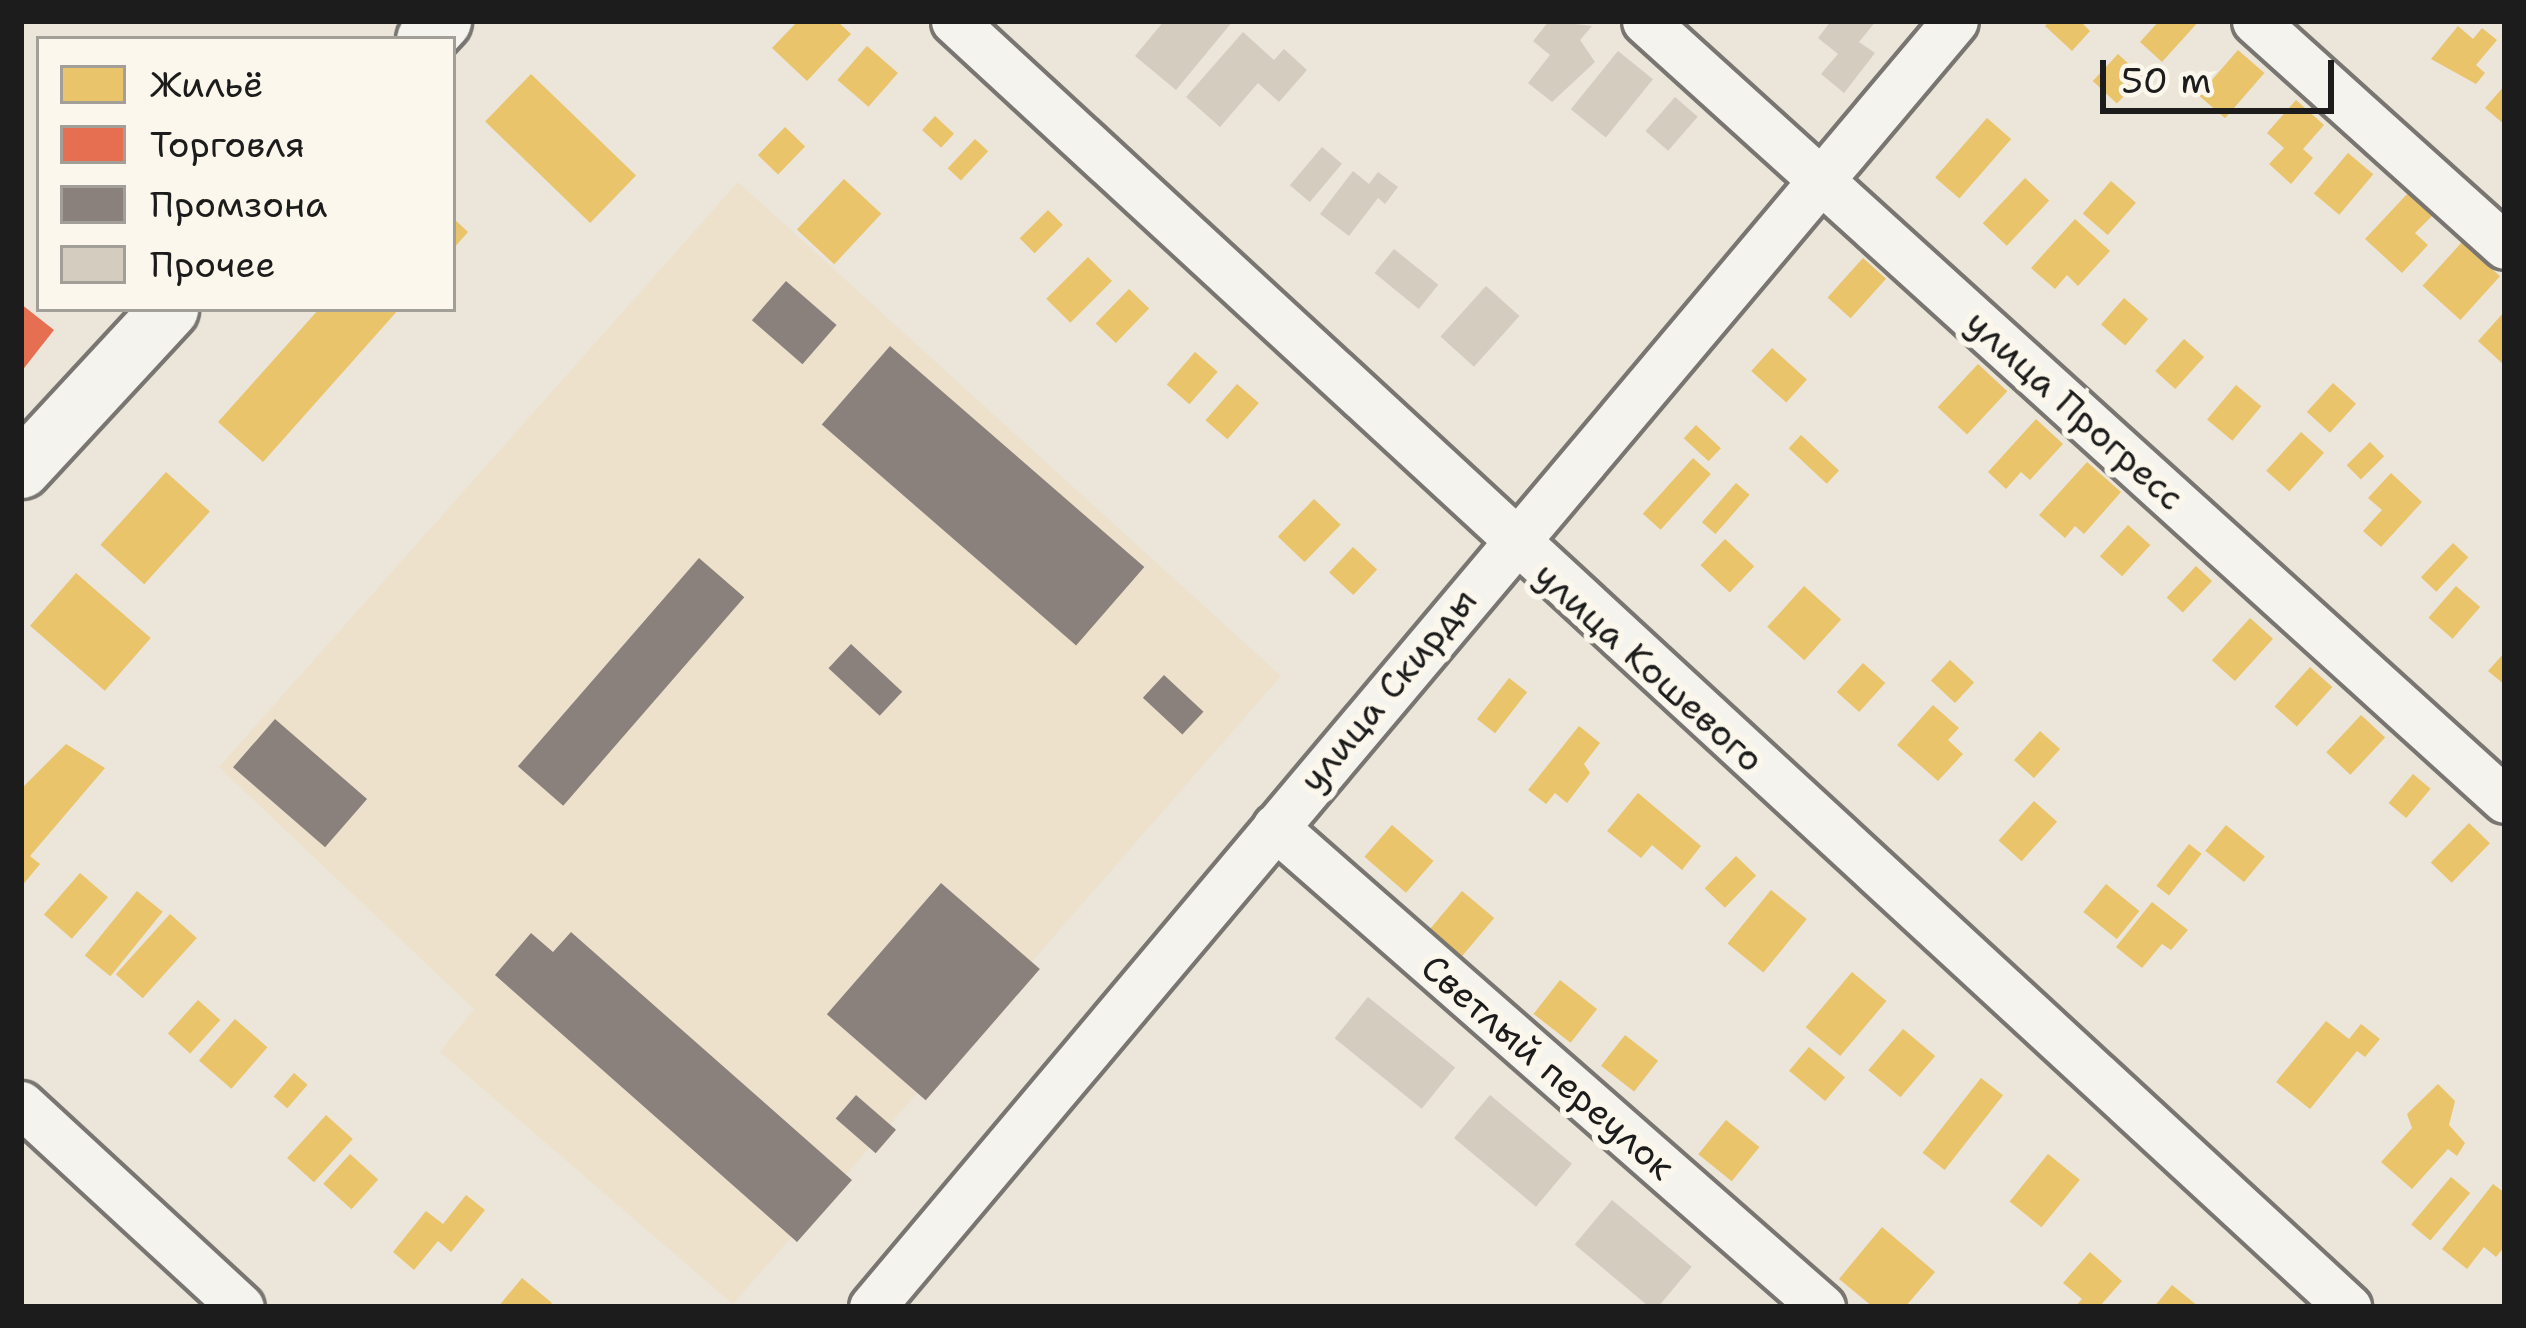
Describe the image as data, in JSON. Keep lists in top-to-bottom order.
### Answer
{
  "streets": {
    "street": [
      "улица Прогресс",
      "улица Кошевого",
      "улица Скирды",
      "Светлый переулок"
    ]
  },
  "crossings": [
    ["улица Прогресс", "улица Скирды"],
    ["улица Кошевого", "улица Скирды"],
    ["улица Скирды", "Светлый переулок"]
  ],
  "legend": [
    "Жильё",
    "Торговля",
    "Промзона",
    "Прочее"
  ],
  "scale_bar": "50 m"
}
